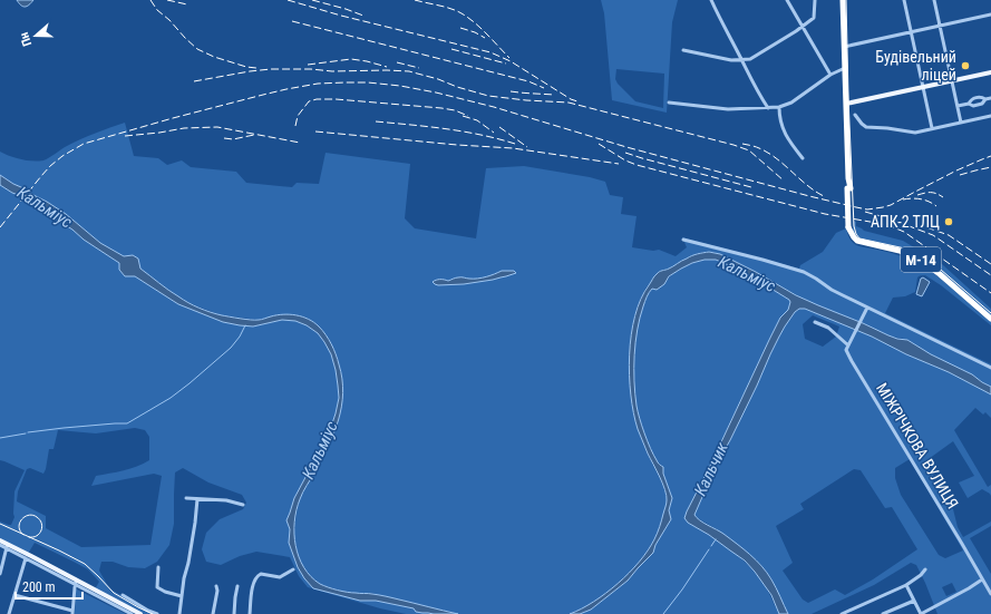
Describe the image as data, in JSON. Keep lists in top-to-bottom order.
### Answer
{
  "streets": {
    "highway": ["М-14"],
    "street": ["МІЖРІЧКОВА ВУЛИЦЯ"]
  },
  "water": ["Кальміус", "Кальчик"],
  "places": ["Будівельний ліцей", "АПК-2 ТЛЦ"],
  "scale_bar": "200 m",
  "north": "left"
}
